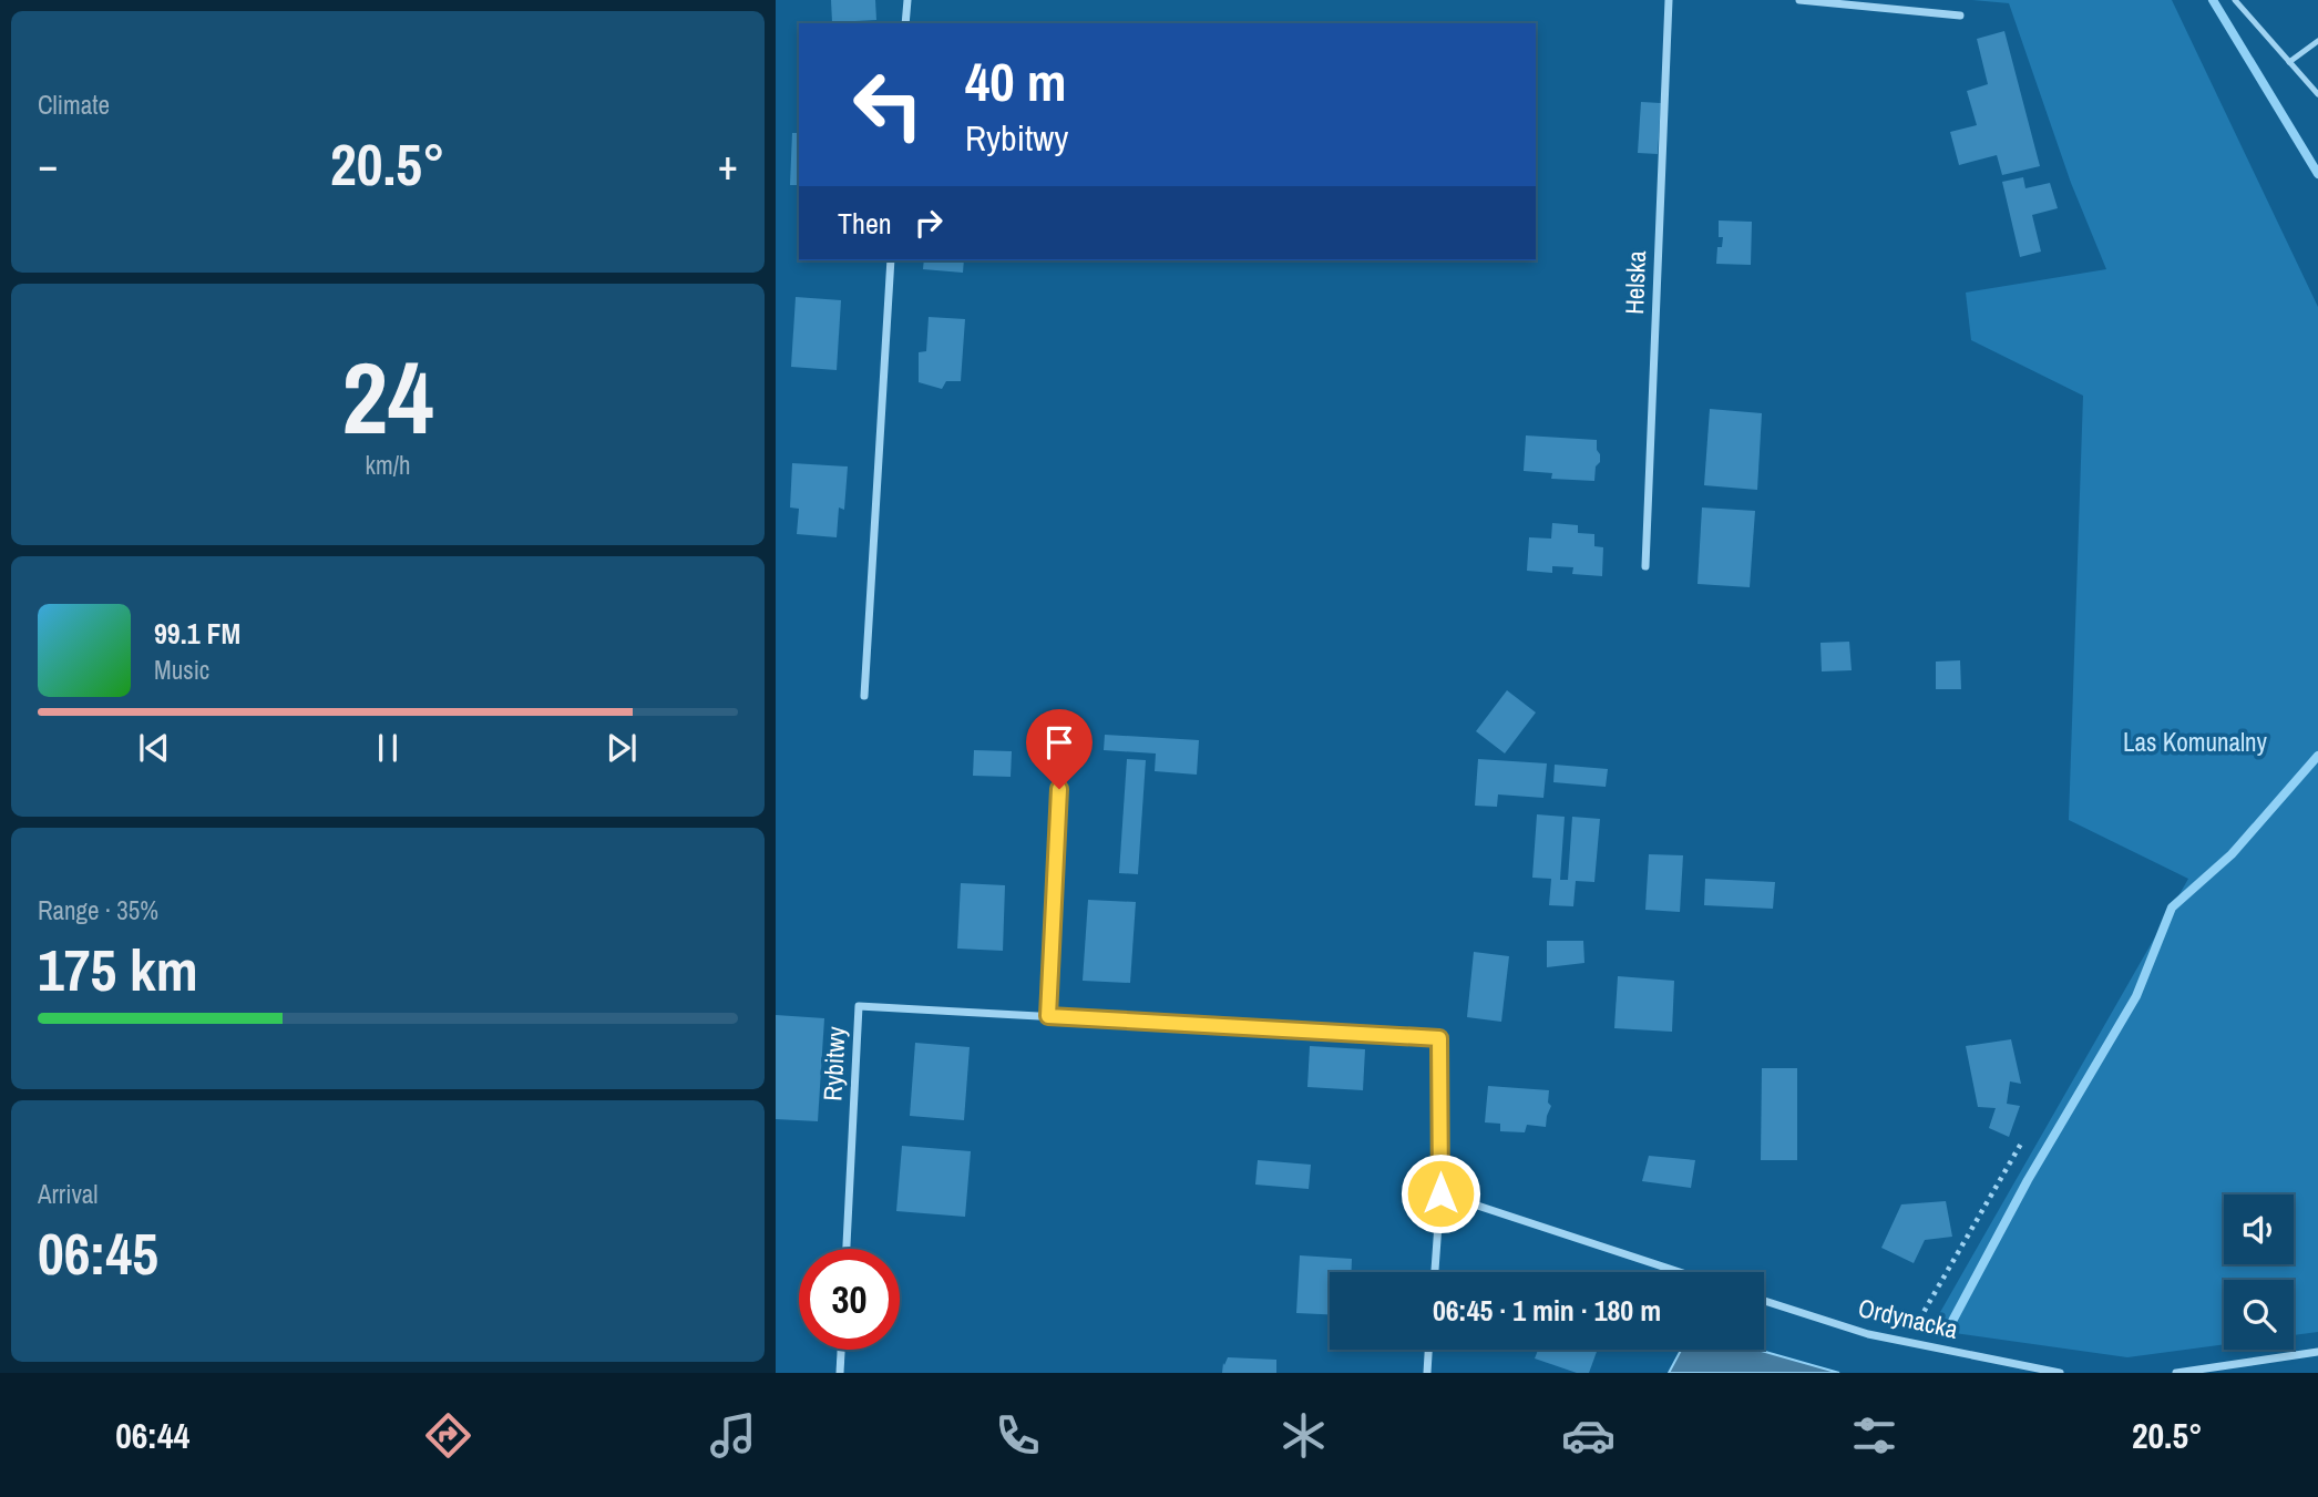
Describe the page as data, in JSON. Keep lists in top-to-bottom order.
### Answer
{
  "streets": {
    "street": ["Helska", "Rybitwy", "Ordynacka"]
  },
  "parks": ["Las Komunalny"],
  "page": {
    "tile": [
      "Climate",
      ["24", "km/h"],
      ["Range · 35%", "175 km"],
      ["Arrival", "06:45"]
    ],
    "turn": ["40 m", "Rybitwy"],
    "heat": ["−", "20.5°", "+"],
    "then": "Then",
    "song": ["99.1 FM", "Music"],
    "limit": "30",
    "trip": "06:45 · 1 min · 180 m",
    "tabs": ["06:44", "20.5°"]
  }
}
